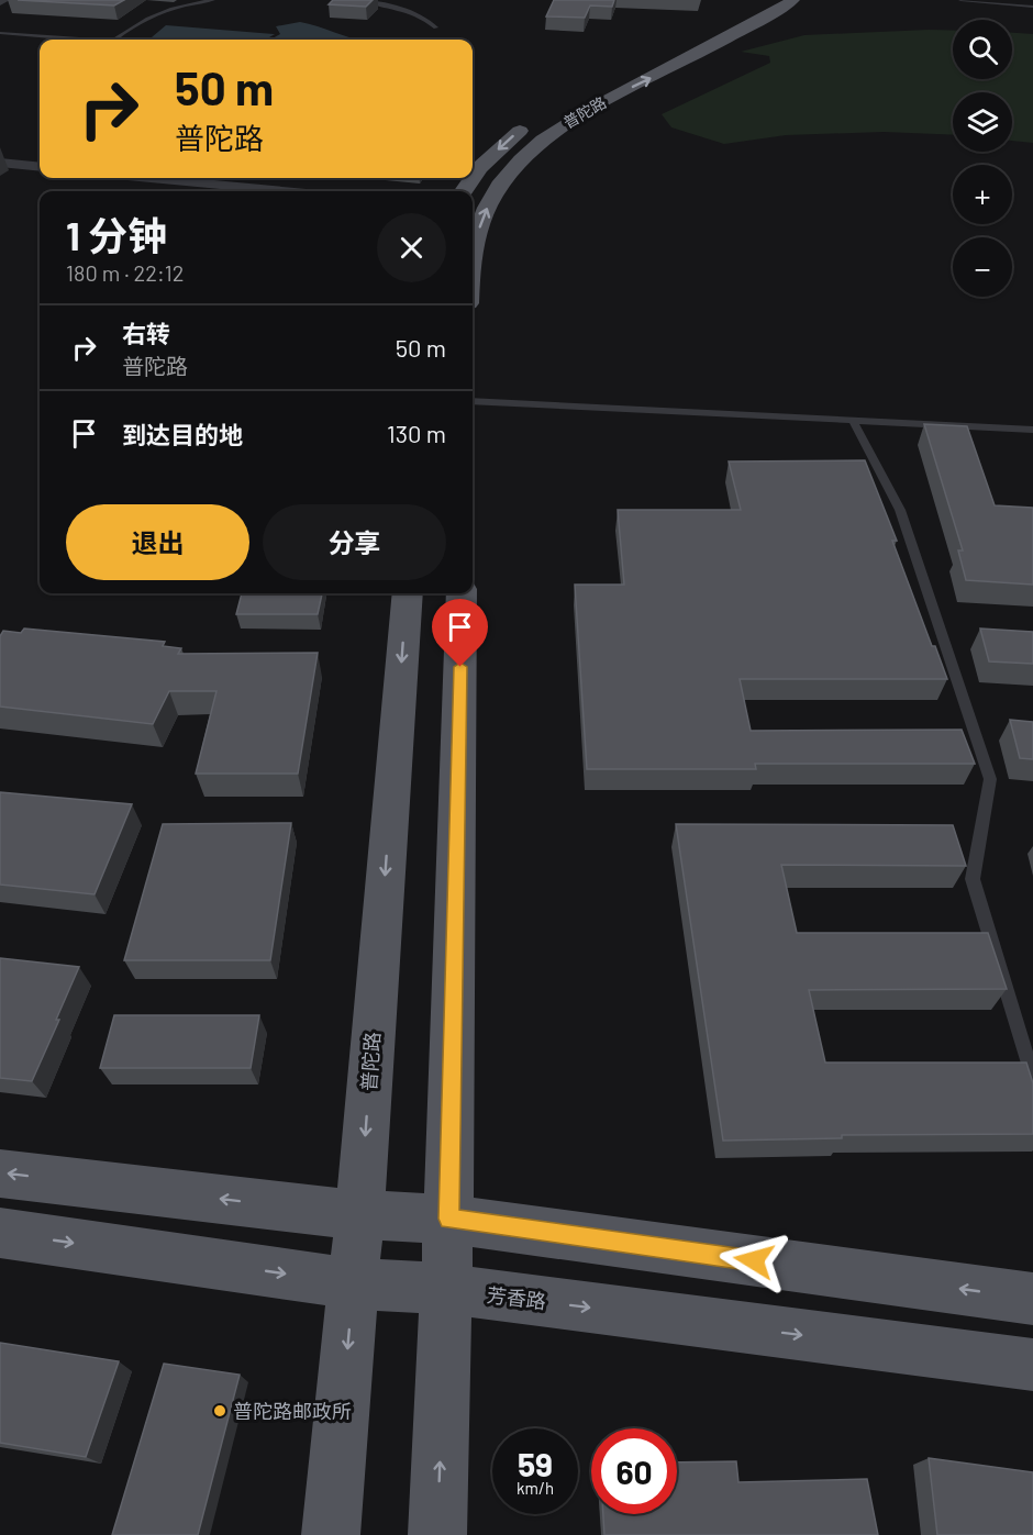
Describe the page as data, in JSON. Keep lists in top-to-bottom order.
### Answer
{
  "streets": {
    "main road": ["普陀路", "芳香路"]
  },
  "crossings": [
    ["普陀路", "芳香路"]
  ],
  "places": ["普陀路邮政所"],
  "page": {
    "map_buttons": ["+", "−"],
    "turn": ["50 m", "普陀路"],
    "heading": ["1 分钟", "180 m · 22:12"],
    "list": [
      {
        "name": "右转",
        "note": "普陀路",
        "value": "50 m"
      },
      {
        "name": "到达目的地",
        "value": "130 m"
      }
    ],
    "buttons": ["退出", "分享"],
    "speed": "59 km/h",
    "limit": "60"
  }
}
